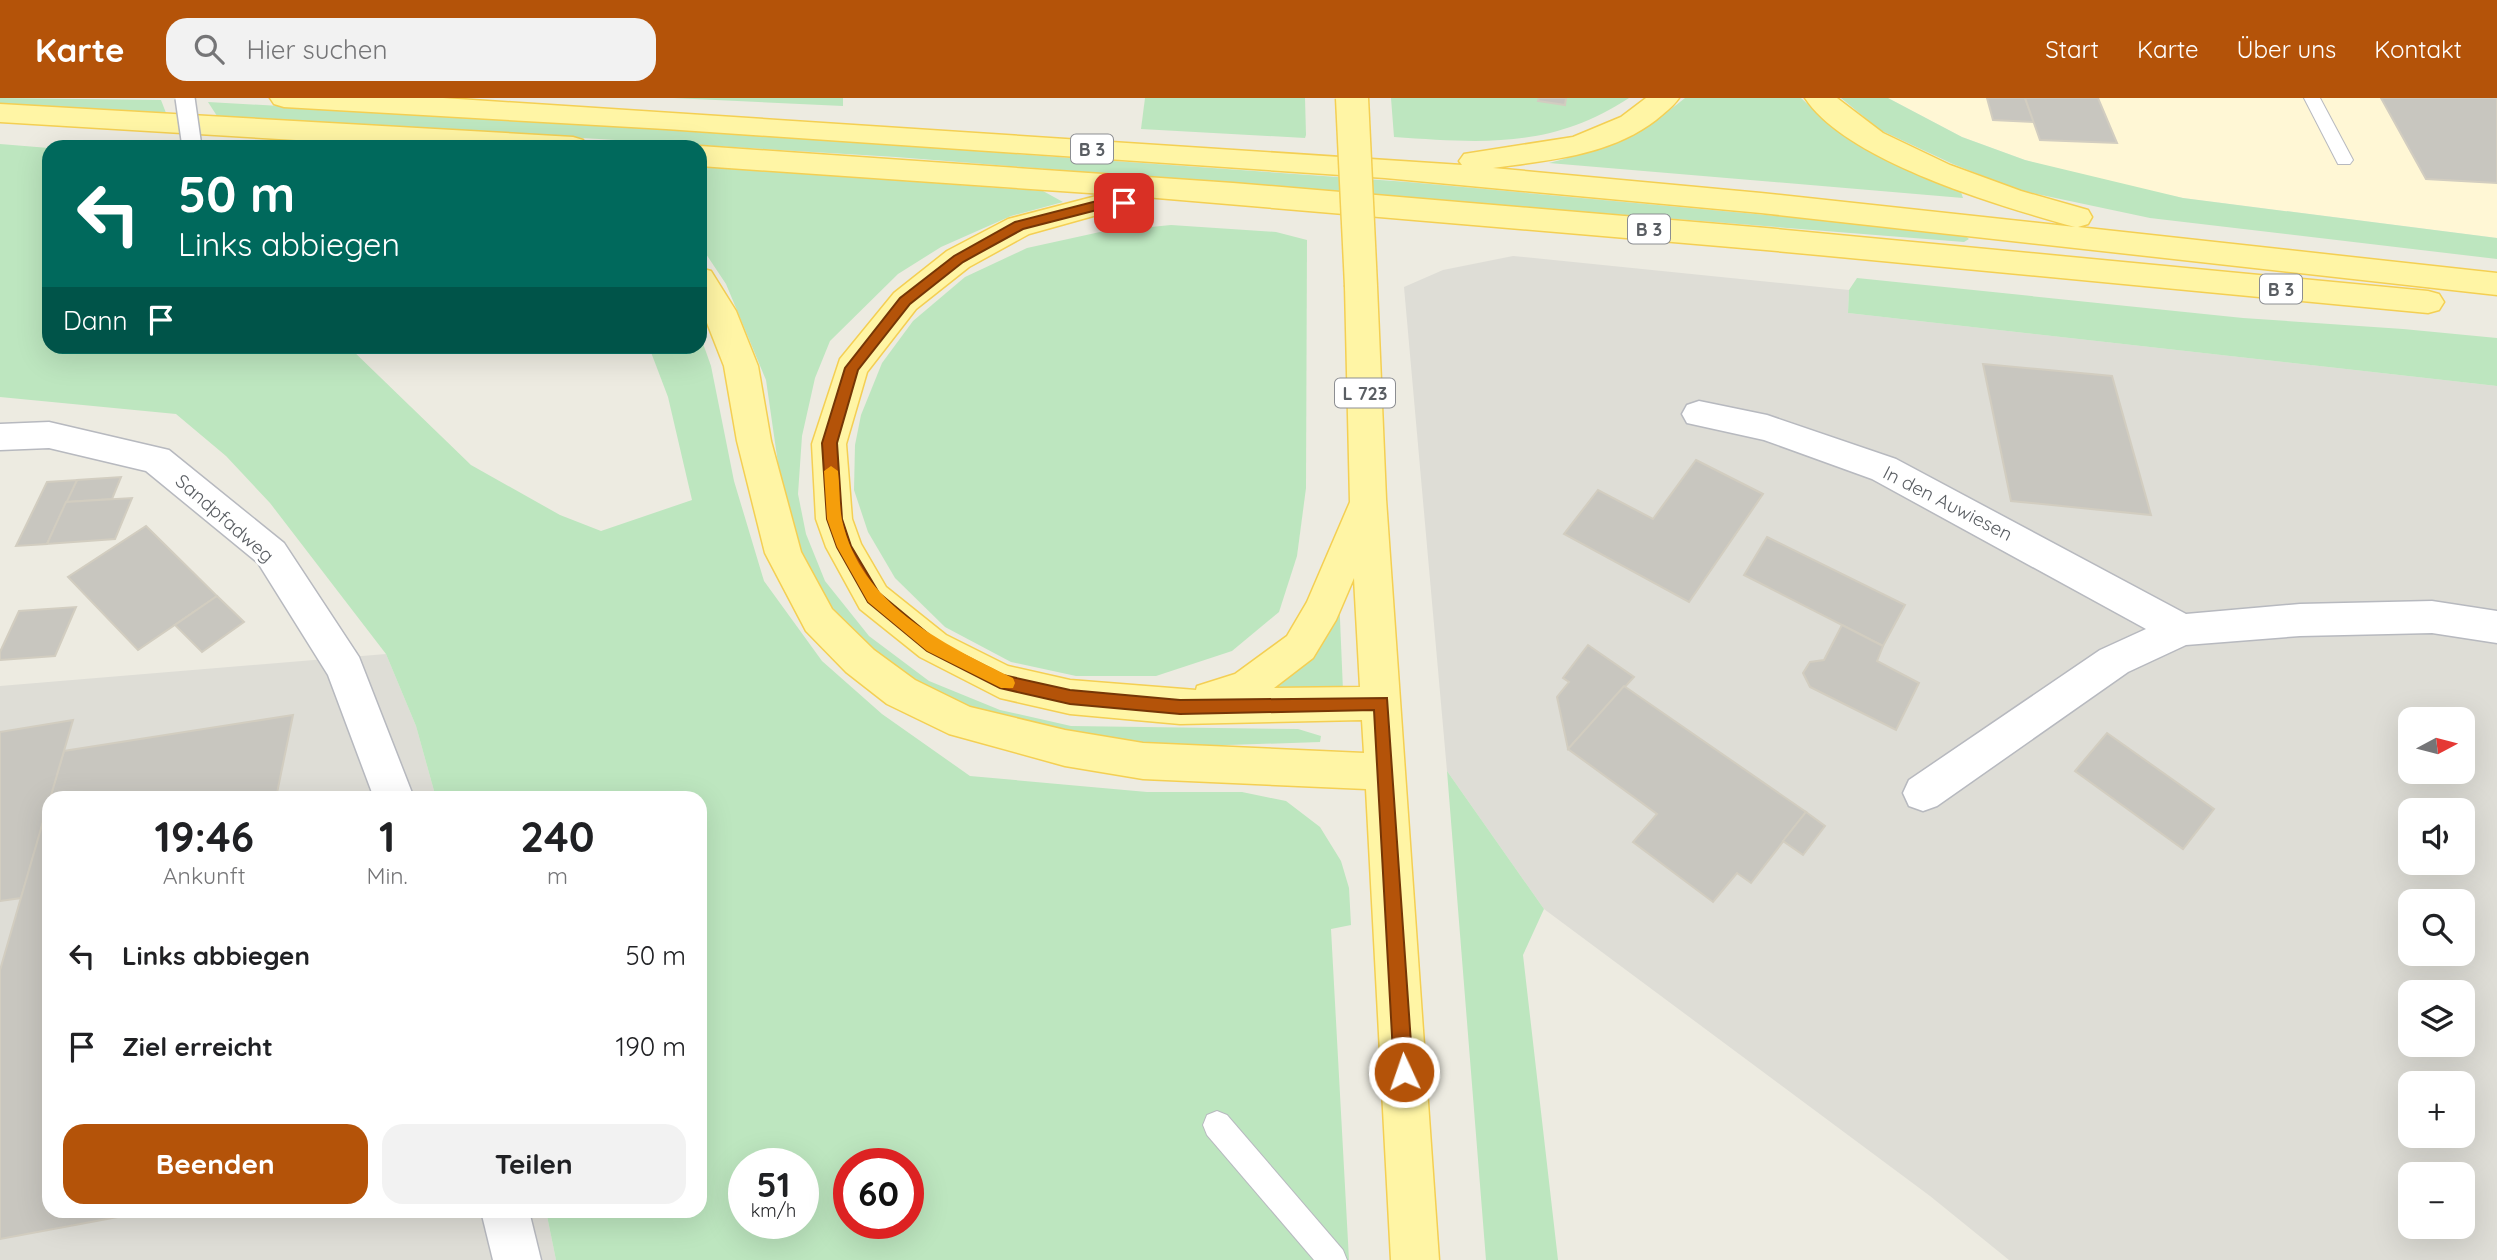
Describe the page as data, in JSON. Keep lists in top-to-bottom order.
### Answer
{
  "streets": {
    "main road": ["B 3", "L 723"],
    "street": ["In den Auwiesen", "Sandpfadweg"]
  },
  "north": "right",
  "page": {
    "header": "Karte",
    "search": "Hier suchen",
    "nav": [
      "Start",
      "Karte",
      "Über uns",
      "Kontakt"
    ],
    "turn": ["50 m", "Links abbiegen"],
    "then": "Dann",
    "map_buttons": ["+", "−"],
    "eta": [
      "19:46",
      "Ankunft",
      "1",
      "Min.",
      "240",
      "m"
    ],
    "list": [
      {
        "name": "Links abbiegen",
        "value": "50 m"
      },
      {
        "name": "Ziel erreicht",
        "value": "190 m"
      }
    ],
    "buttons": ["Beenden", "Teilen"],
    "speed": "51 km/h",
    "limit": "60"
  }
}
